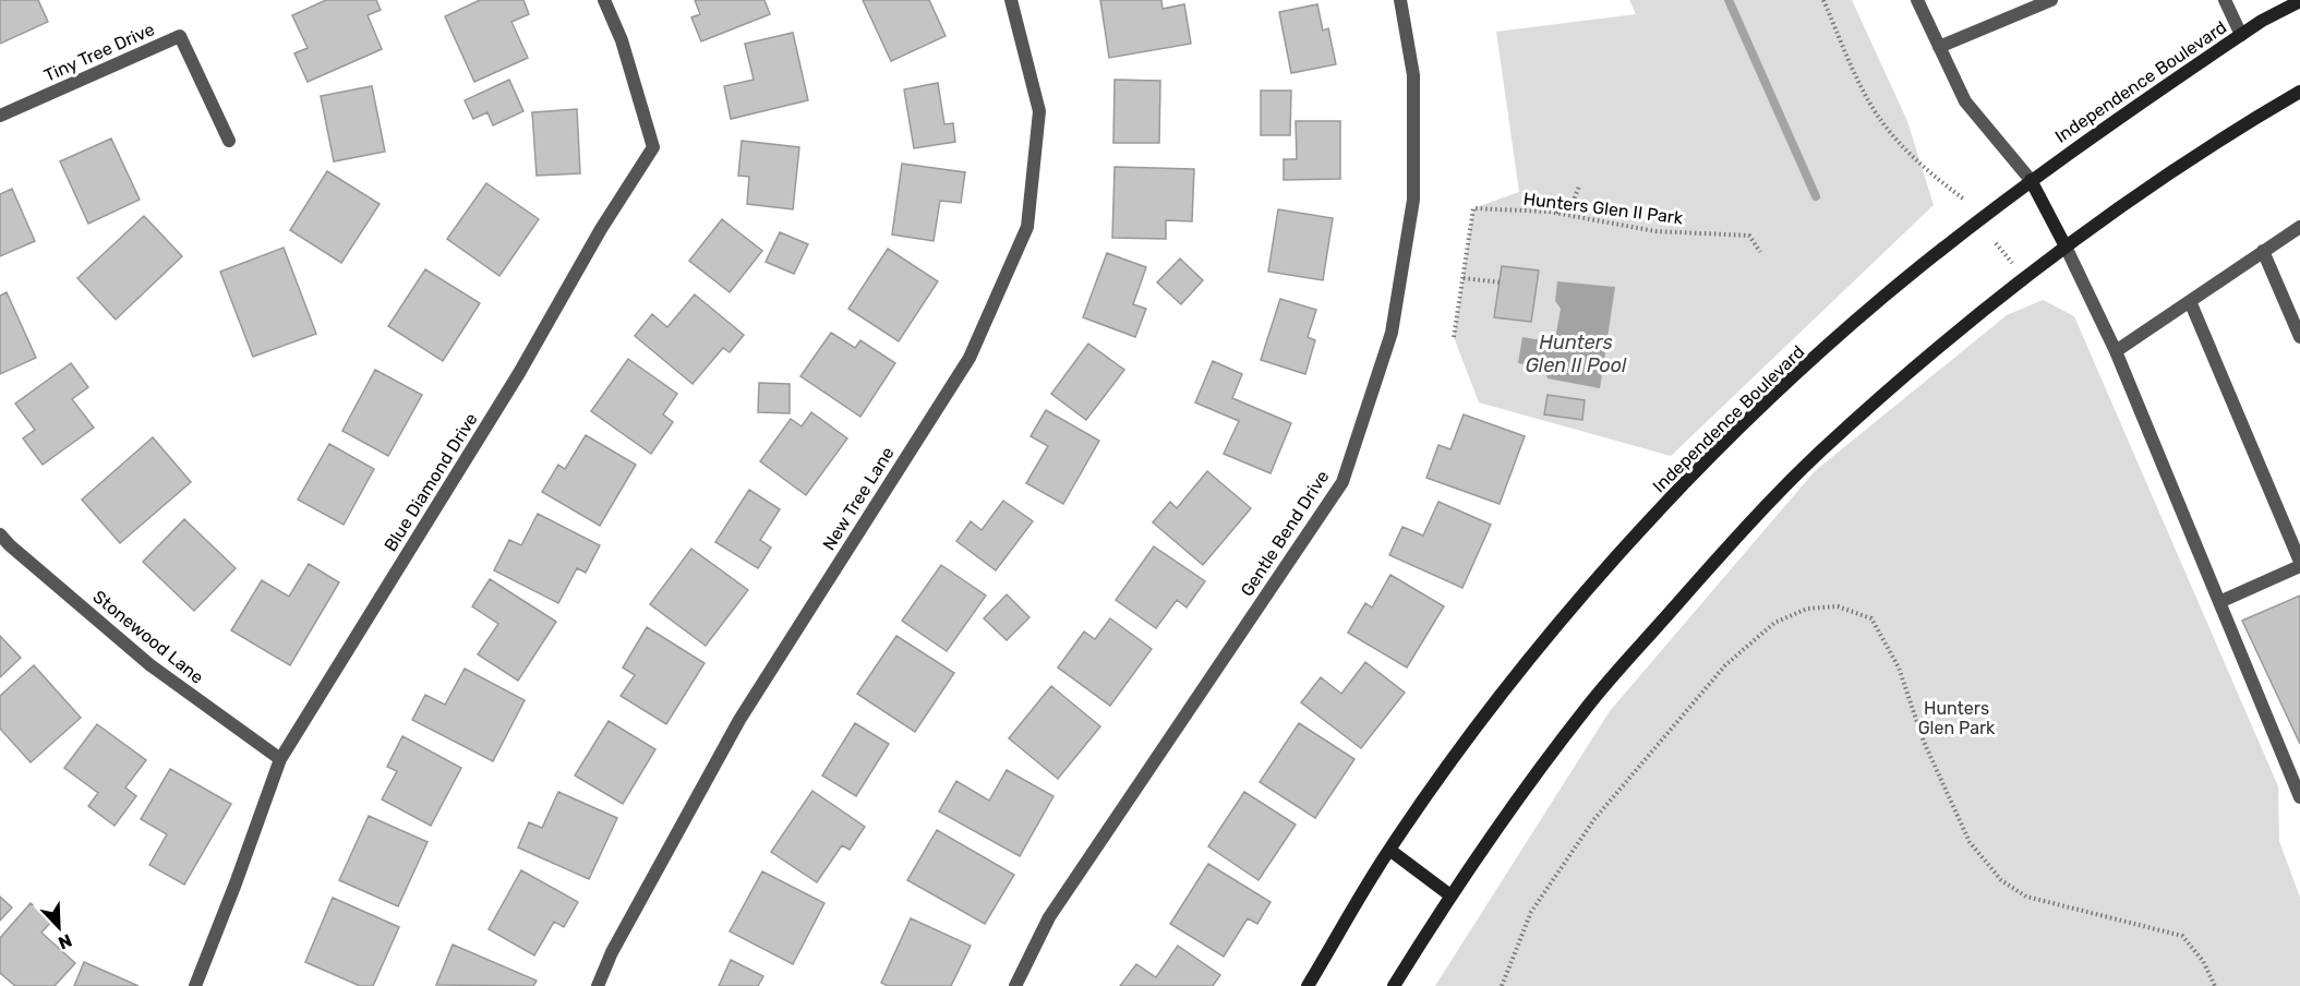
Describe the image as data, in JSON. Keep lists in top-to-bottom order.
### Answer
{
  "streets": {
    "main road": ["Independence Boulevard"],
    "street": [
      "Tiny Tree Drive",
      "Blue Diamond Drive",
      "New Tree Lane",
      "Gentle Bend Drive",
      "Stonewood Lane"
    ],
    "path": ["Hunters Glen II Park"]
  },
  "crossings": [
    ["Blue Diamond Drive", "Stonewood Lane"]
  ],
  "water": ["Hunters Glen II Pool"],
  "parks": ["Hunters Glen Park"],
  "north": "bottom right"
}
